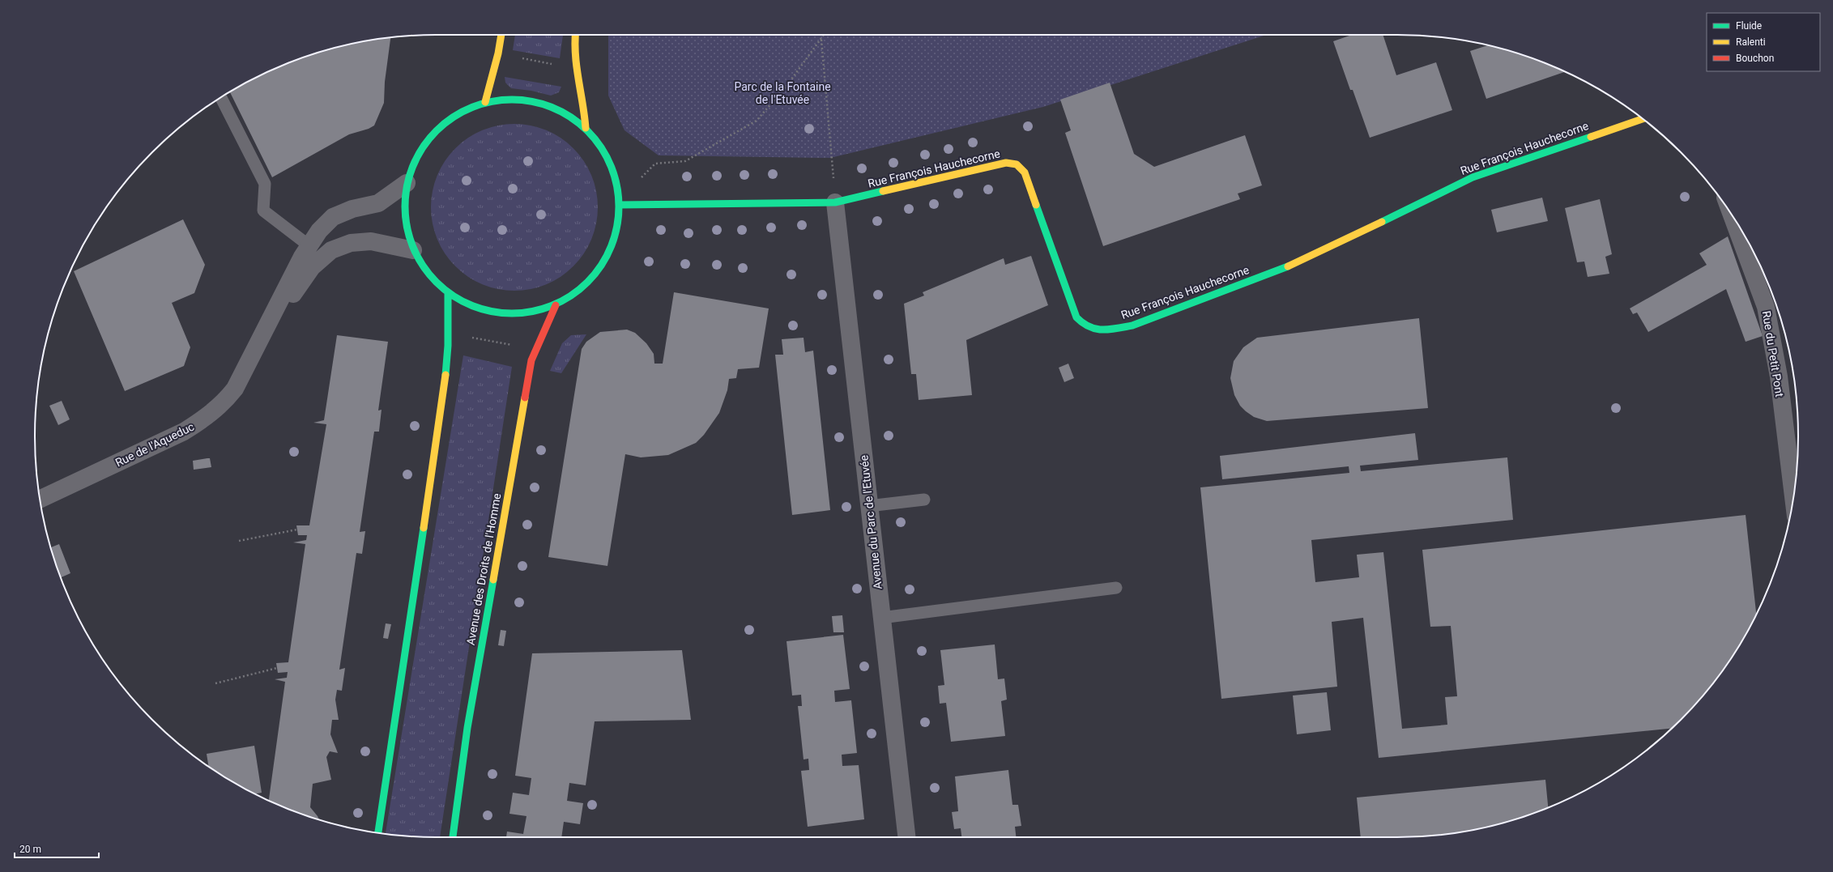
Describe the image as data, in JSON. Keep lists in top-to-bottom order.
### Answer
{
  "streets": {
    "main road": ["Rue François Hauchecorne", "Avenue des Droits de l'Homme"],
    "street": ["Rue du Petit Pont", "Rue de l'Aqueduc", "Avenue du Parc de l'Etuvée"]
  },
  "crossings": [
    ["Rue François Hauchecorne", "Avenue du Parc de l'Etuvée"]
  ],
  "parks": ["Parc de la Fontaine de l'Etuvée"],
  "legend": ["Fluide", "Ralenti", "Bouchon"],
  "scale_bar": "20 m"
}
